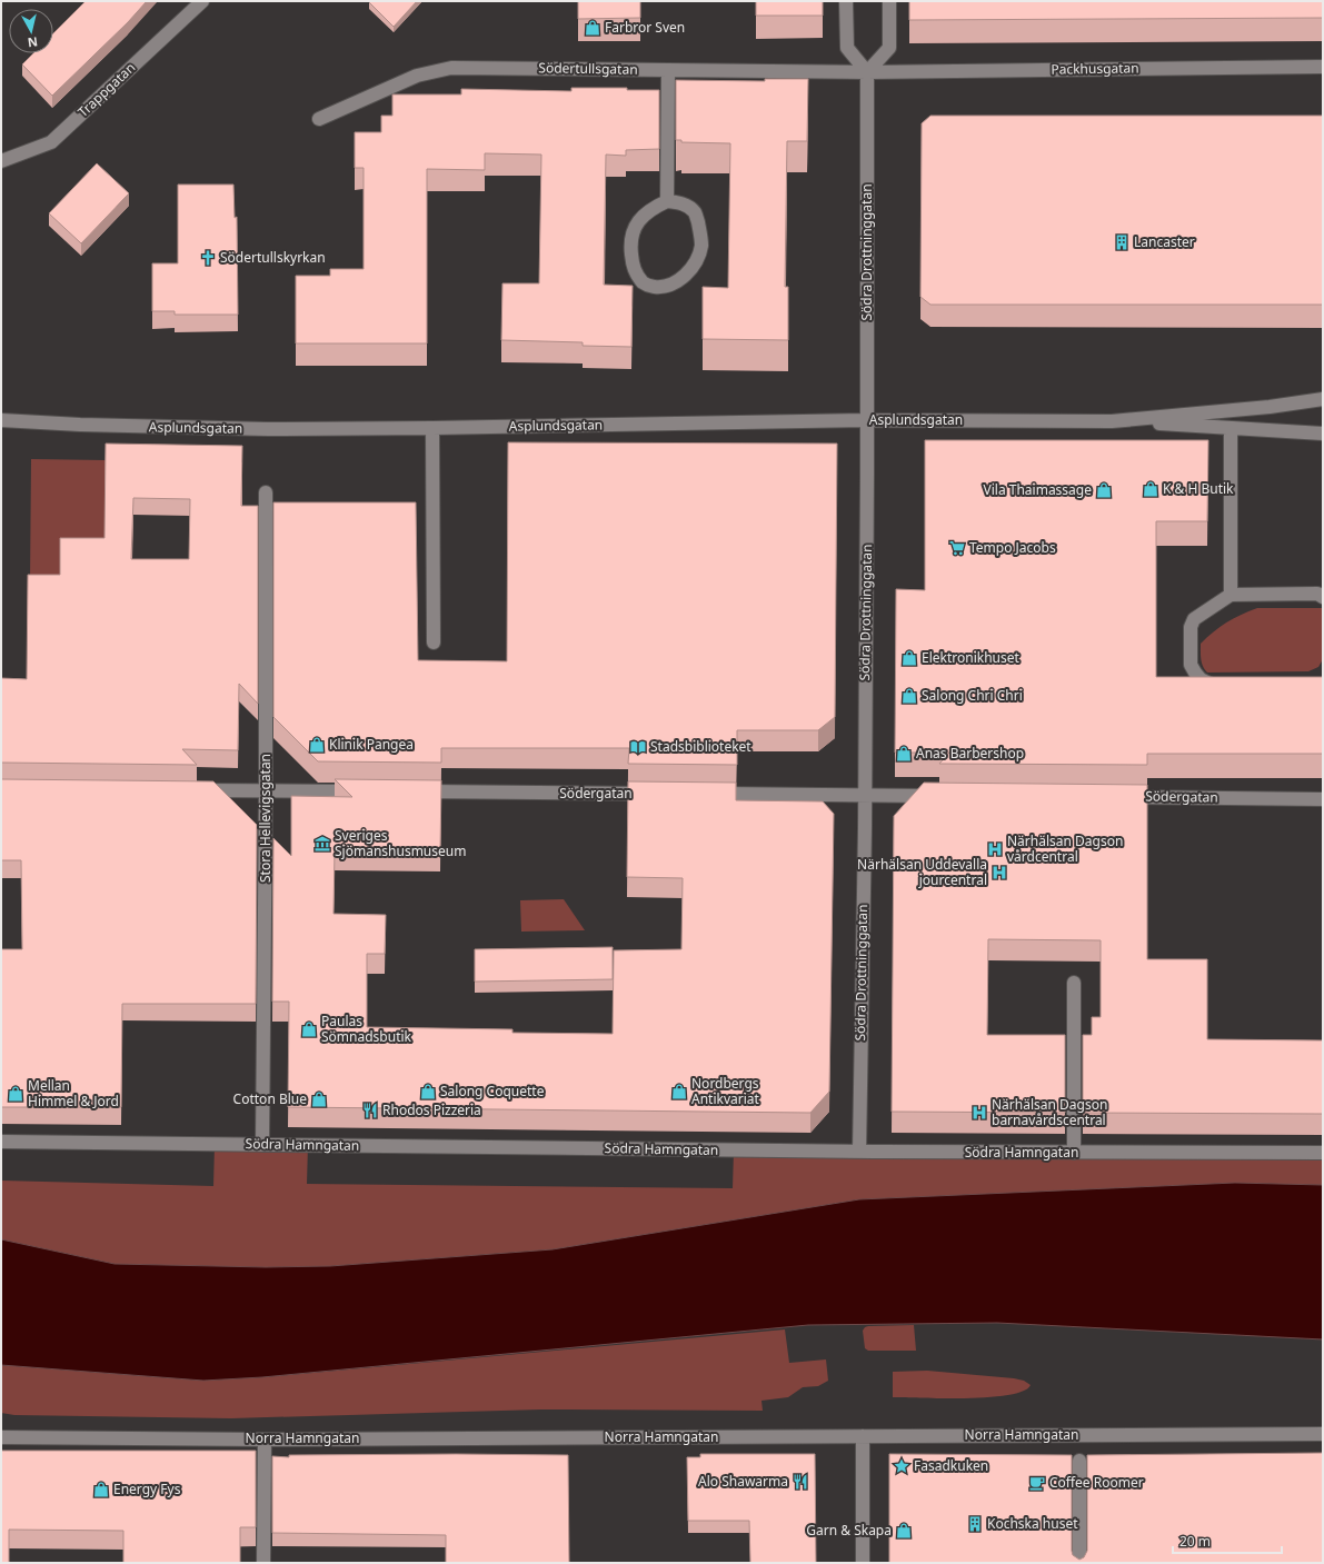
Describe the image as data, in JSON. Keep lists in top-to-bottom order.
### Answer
{
  "streets": {
    "street": [
      "Södertullsgatan",
      "Packhusgatan",
      "Trappgatan",
      "Södra Drottninggatan",
      "Asplundsgatan",
      "Södergatan",
      "Stora Hellevigsgatan",
      "Södra Hamngatan",
      "Norra Hamngatan"
    ]
  },
  "crossings": [
    ["Södertullsgatan", "Packhusgatan"],
    ["Södertullsgatan", "Södra Drottninggatan"],
    ["Packhusgatan", "Södra Drottninggatan"],
    ["Södra Drottninggatan", "Asplundsgatan"],
    ["Södra Drottninggatan", "Södra Hamngatan"],
    ["Stora Hellevigsgatan", "Södra Hamngatan"]
  ],
  "places": {
    "shop": [
      "Farbror Sven",
      "K & H Butik",
      "Vila Thaimassage",
      "Elektronikhuset",
      "Salong Chri Chri",
      "Klinik Pangea",
      "Anas Barbershop",
      "Paulas Sömnadsbutik",
      "Salong Coquette",
      "Nordbergs Antikvariat",
      "Mellan Himmel & Jord",
      "Cotton Blue",
      "Energy Fys",
      "Garn & Skapa"
    ],
    "building": ["Lancaster", "Kochska huset"],
    "church": ["Södertullskyrkan"],
    "supermarket": ["Tempo Jacobs"],
    "library": ["Stadsbiblioteket"],
    "museum": ["Sveriges Sjömanshusmuseum"],
    "hospital": ["Närhälsan Dagson vårdcentral", "Närhälsan Uddevalla jourcentral", "Närhälsan Dagson barnavårdscentral"],
    "restaurant": ["Rhodos Pizzeria", "Alo Shawarma"],
    "place": ["Fasadkuken"],
    "cafe": ["Coffee Roomer"]
  },
  "scale_bar": "20 m",
  "north": "bottom"
}
